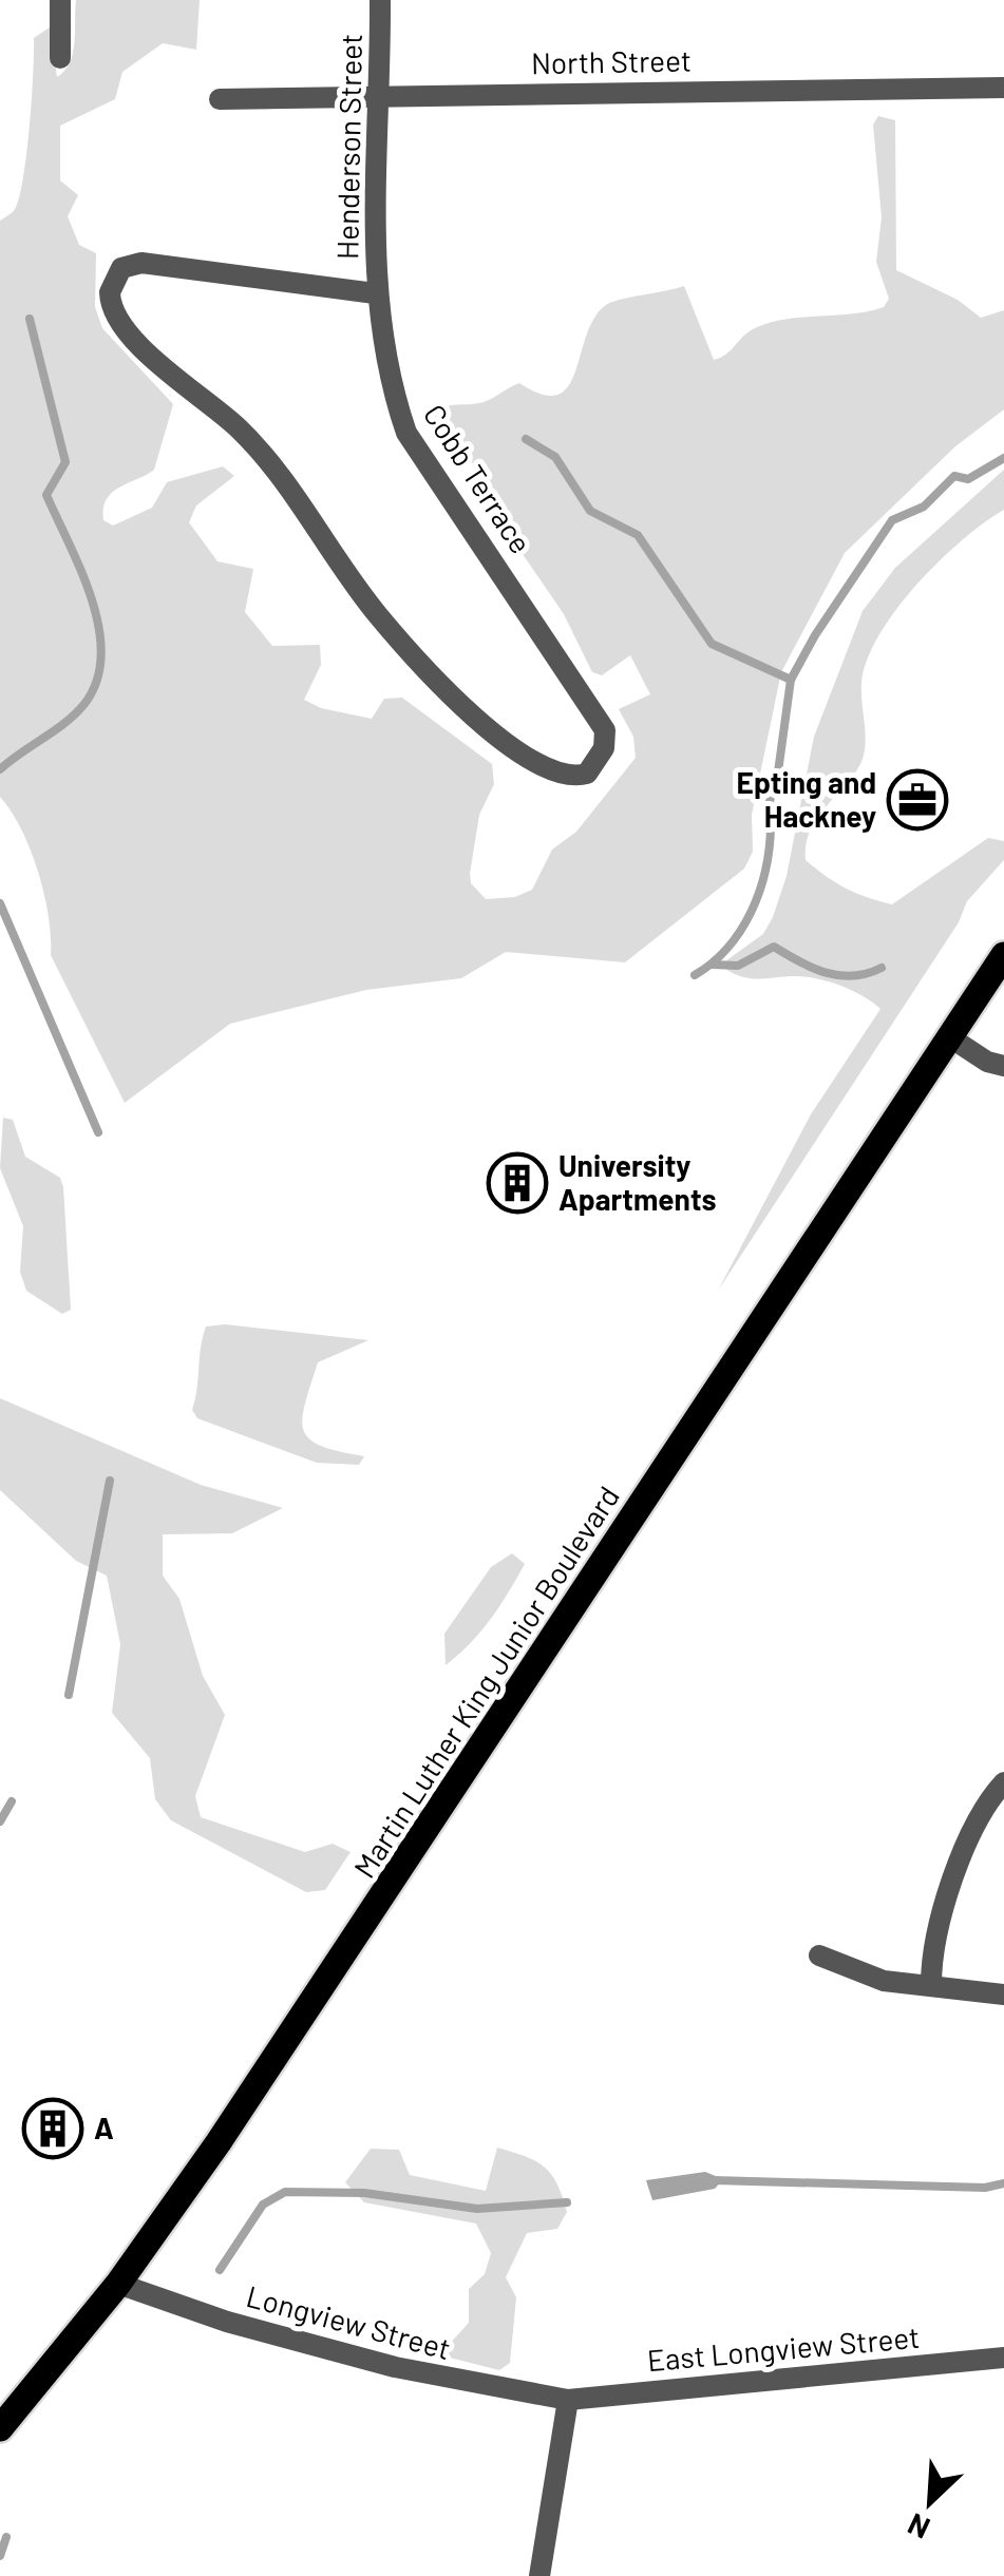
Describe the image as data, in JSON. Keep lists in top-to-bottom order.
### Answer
{
  "streets": {
    "main road": ["Martin Luther King Junior Boulevard"],
    "street": [
      "North Street",
      "Henderson Street",
      "Cobb Terrace",
      "Longview Street",
      "East Longview Street"
    ]
  },
  "crossings": [
    ["North Street", "Henderson Street"],
    ["Henderson Street", "Cobb Terrace"],
    ["Martin Luther King Junior Boulevard", "Longview Street"],
    ["Longview Street", "East Longview Street"]
  ],
  "places": {
    "office": ["Epting and Hackney"],
    "building": ["University Apartments", "A"]
  },
  "north": "bottom left"
}
